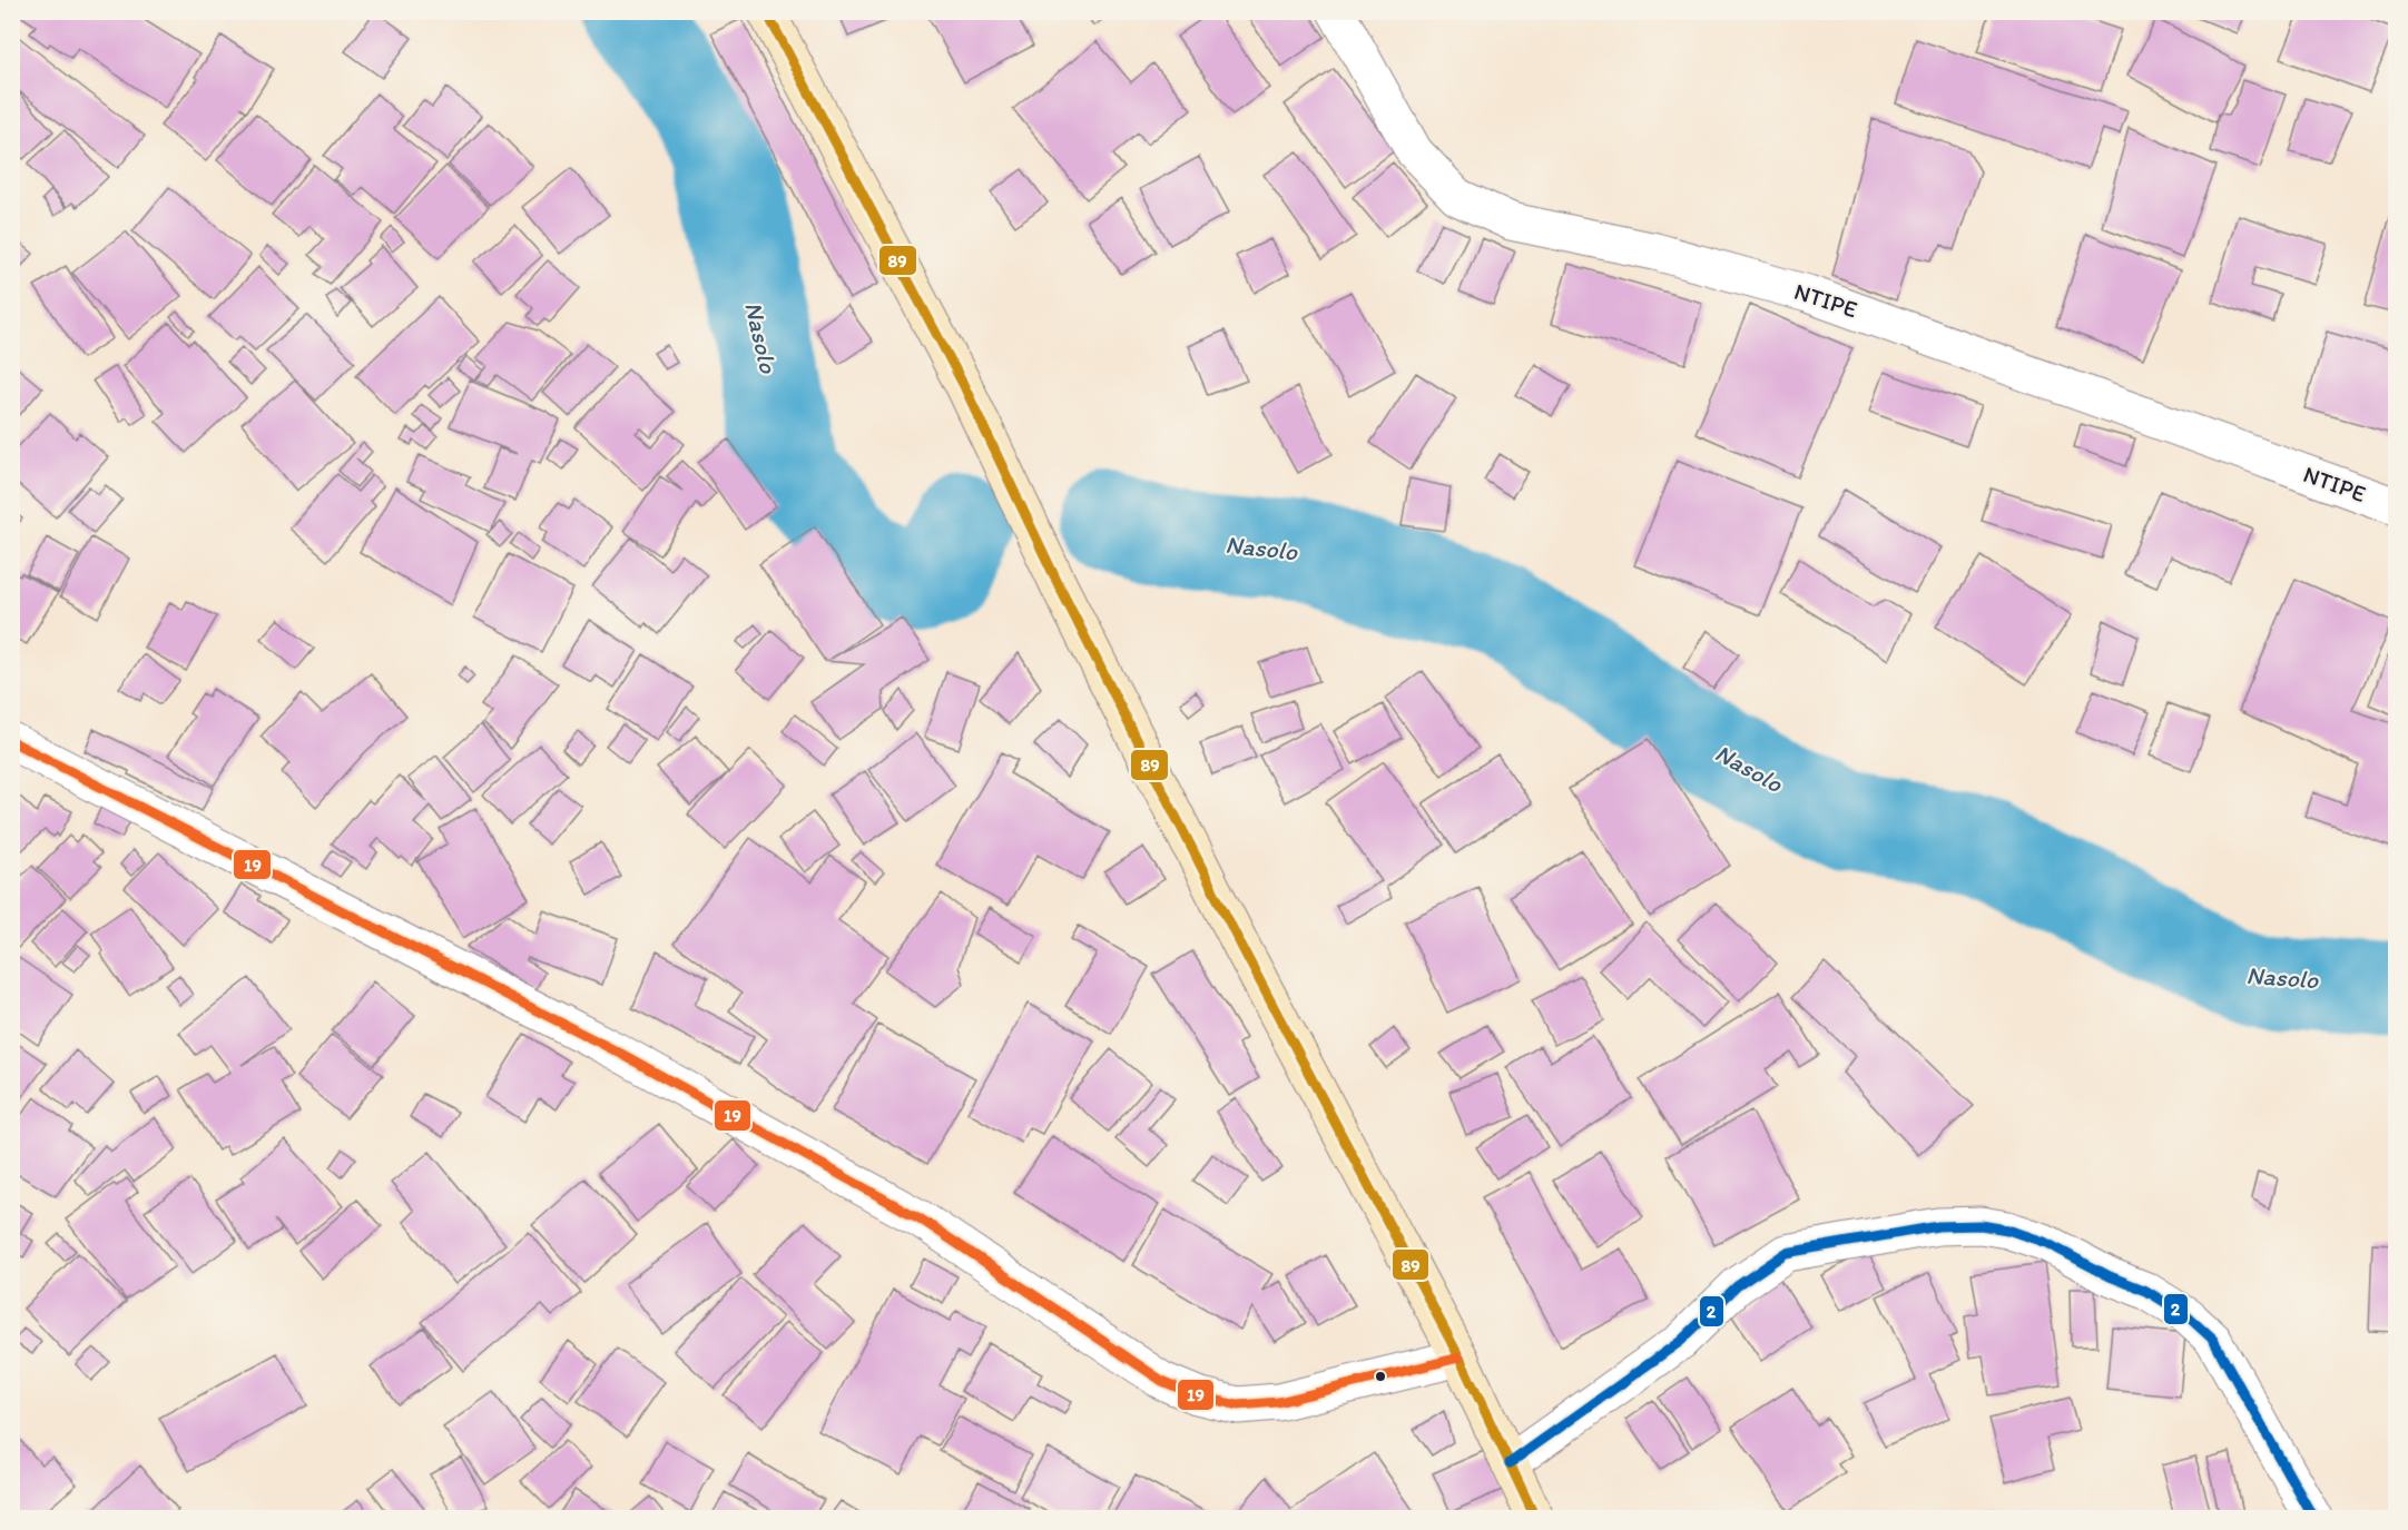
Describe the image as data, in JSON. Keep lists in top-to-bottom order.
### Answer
{
  "streets": {
    "street": ["NTIPE"]
  },
  "water": ["Nasolo"],
  "lines": ["transit line 89", "transit line 19", "transit line 2"]
}
